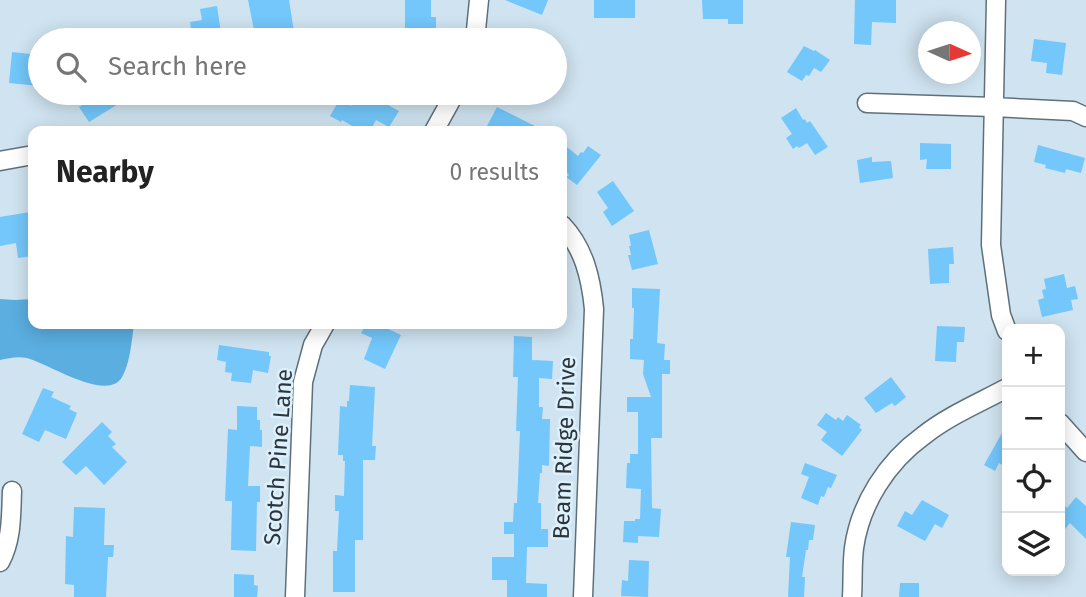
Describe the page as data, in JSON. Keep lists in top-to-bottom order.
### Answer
{
  "streets": {
    "street": ["Beam Ridge Drive", "Scotch Pine Lane"]
  },
  "north": "right",
  "page": {
    "search": "Search here",
    "heading": ["Nearby", "0 results"],
    "map_buttons": ["+", "−"]
  }
}
